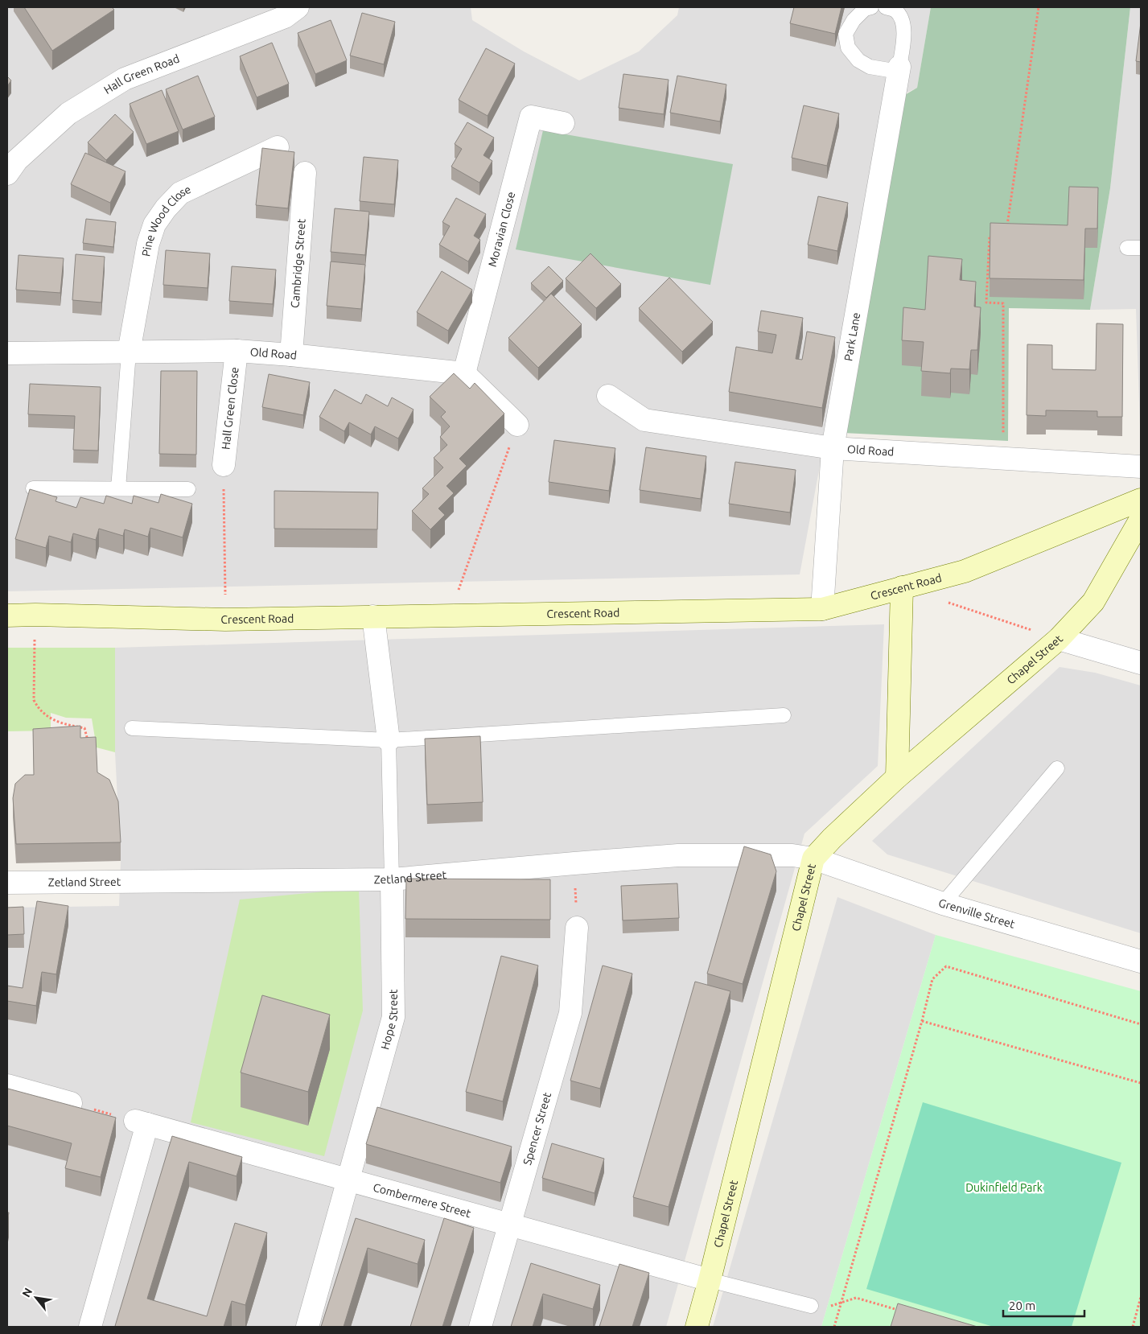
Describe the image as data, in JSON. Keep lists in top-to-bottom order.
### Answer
{
  "streets": {
    "main road": ["Crescent Road", "Chapel Street"],
    "street": [
      "Hall Green Road",
      "Pine Wood Close",
      "Moravian Close",
      "Cambridge Street",
      "Park Lane",
      "Old Road",
      "Hall Green Close",
      "Zetland Street",
      "Grenville Street",
      "Hope Street",
      "Spencer Street",
      "Combermere Street"
    ]
  },
  "crossings": [
    ["Pine Wood Close", "Old Road"],
    ["Moravian Close", "Old Road"],
    ["Cambridge Street", "Old Road"],
    ["Park Lane", "Old Road"],
    ["Park Lane", "Crescent Road"],
    ["Old Road", "Hall Green Close"],
    ["Chapel Street", "Zetland Street"],
    ["Chapel Street", "Grenville Street"],
    ["Chapel Street", "Combermere Street"],
    ["Zetland Street", "Grenville Street"],
    ["Zetland Street", "Hope Street"],
    ["Hope Street", "Combermere Street"],
    ["Spencer Street", "Combermere Street"]
  ],
  "parks": ["Dukinfield Park"],
  "scale_bar": "20 m",
  "north": "top left"
}
